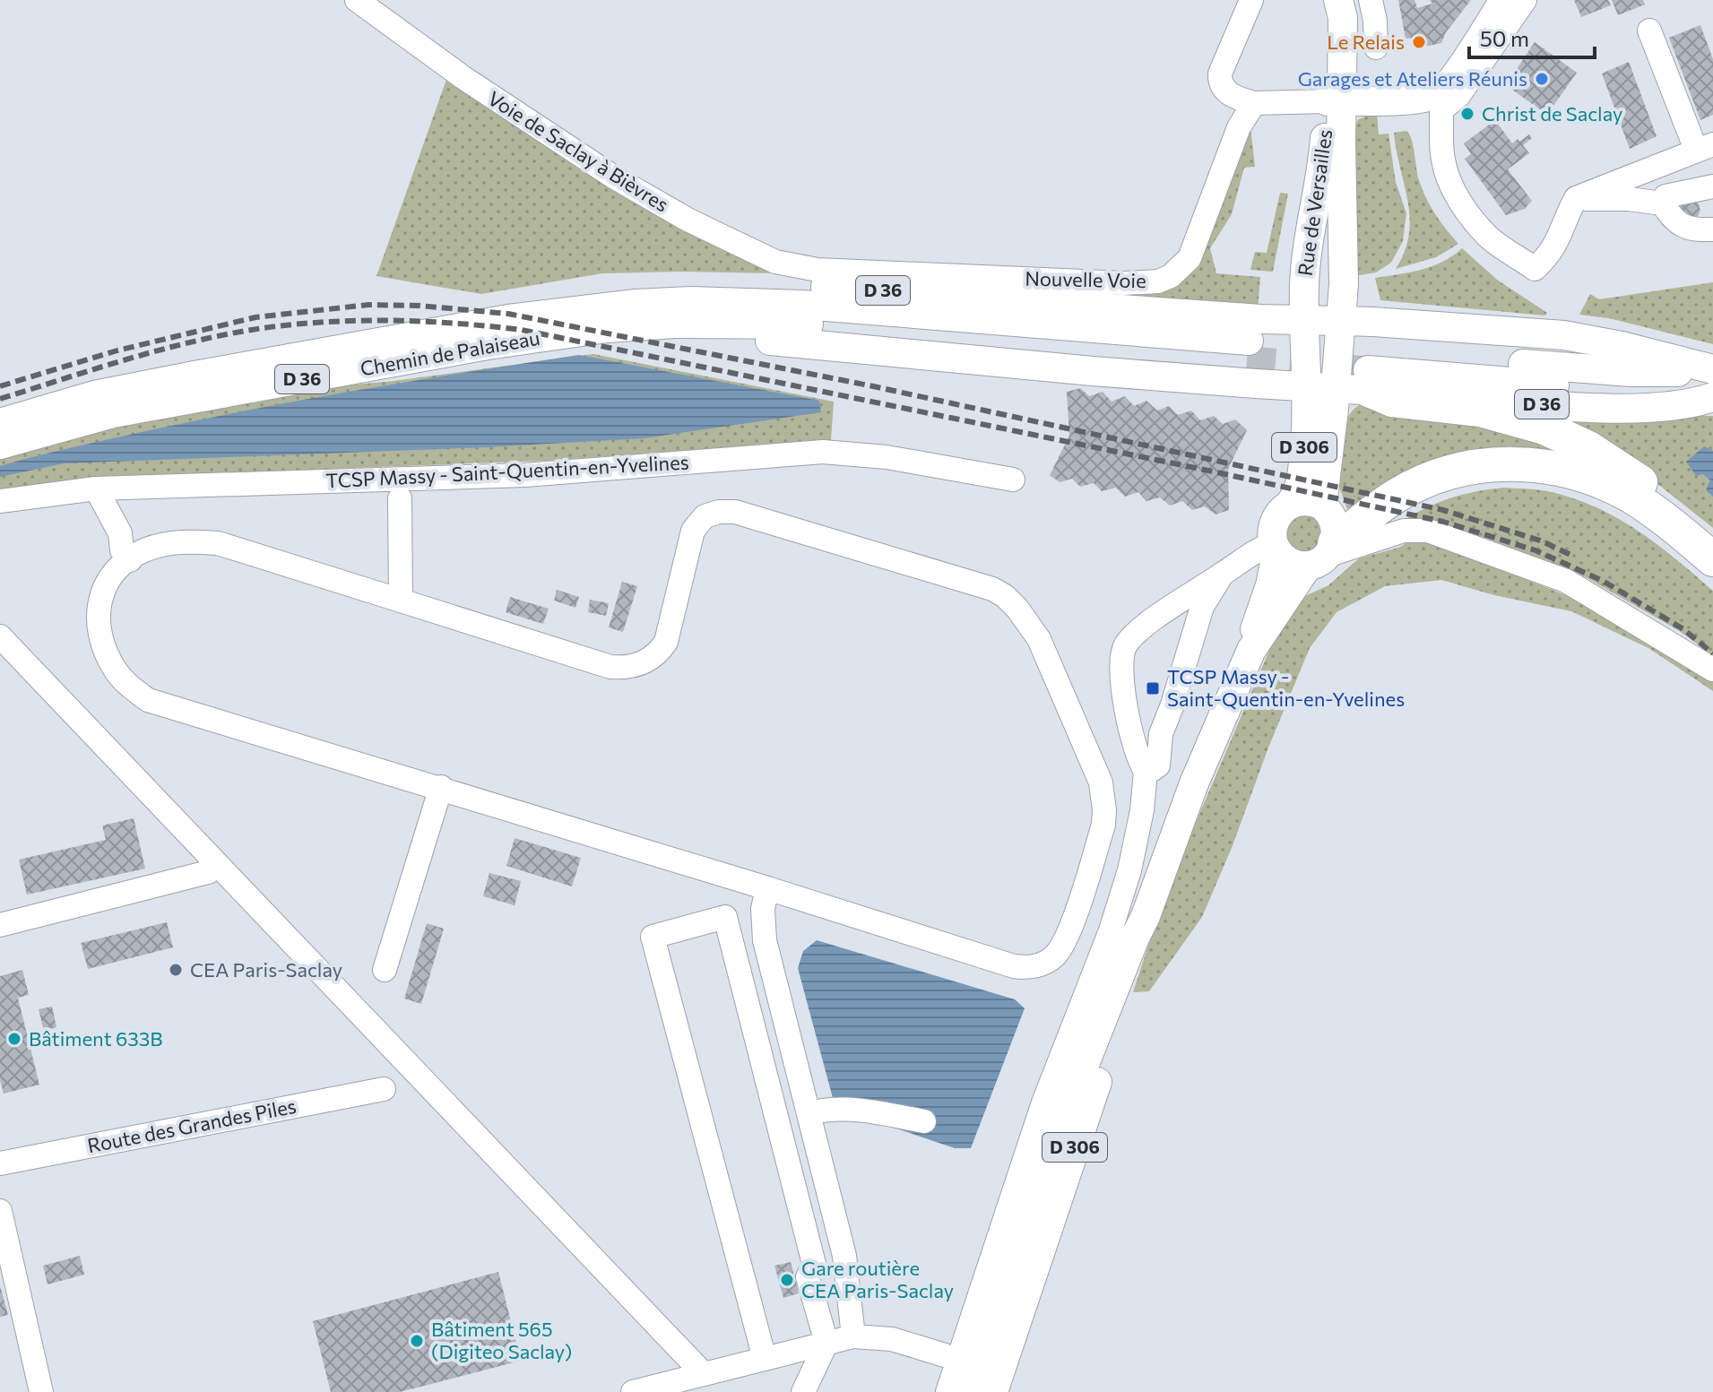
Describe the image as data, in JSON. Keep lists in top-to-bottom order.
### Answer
{
  "streets": {
    "main road": [
      "Rue de Versailles",
      "D 36",
      "Chemin de Palaiseau",
      "D 306"
    ],
    "street": [
      "Voie de Saclay à Bièvres",
      "Nouvelle Voie",
      "TCSP Massy - Saint-Quentin-en-Yvelines",
      "Route des Grandes Piles"
    ]
  },
  "crossings": [
    ["Voie de Saclay à Bièvres", "Nouvelle Voie"],
    ["Rue de Versailles", "D 36"],
    ["Rue de Versailles", "D 306"],
    ["D 36", "Chemin de Palaiseau"],
    ["D 36", "D 306"]
  ],
  "places": {
    "other": [
      "Le Relais",
      "Garages et Ateliers Réunis",
      "Christ de Saclay",
      "CEA Paris-Saclay",
      "Bâtiment 633B",
      "Gare routière CEA Paris-Saclay",
      "Bâtiment 565 (Digiteo Saclay)"
    ],
    "transit": ["TCSP Massy - Saint-Quentin-en-Yvelines"]
  },
  "scale_bar": "50 m"
}
